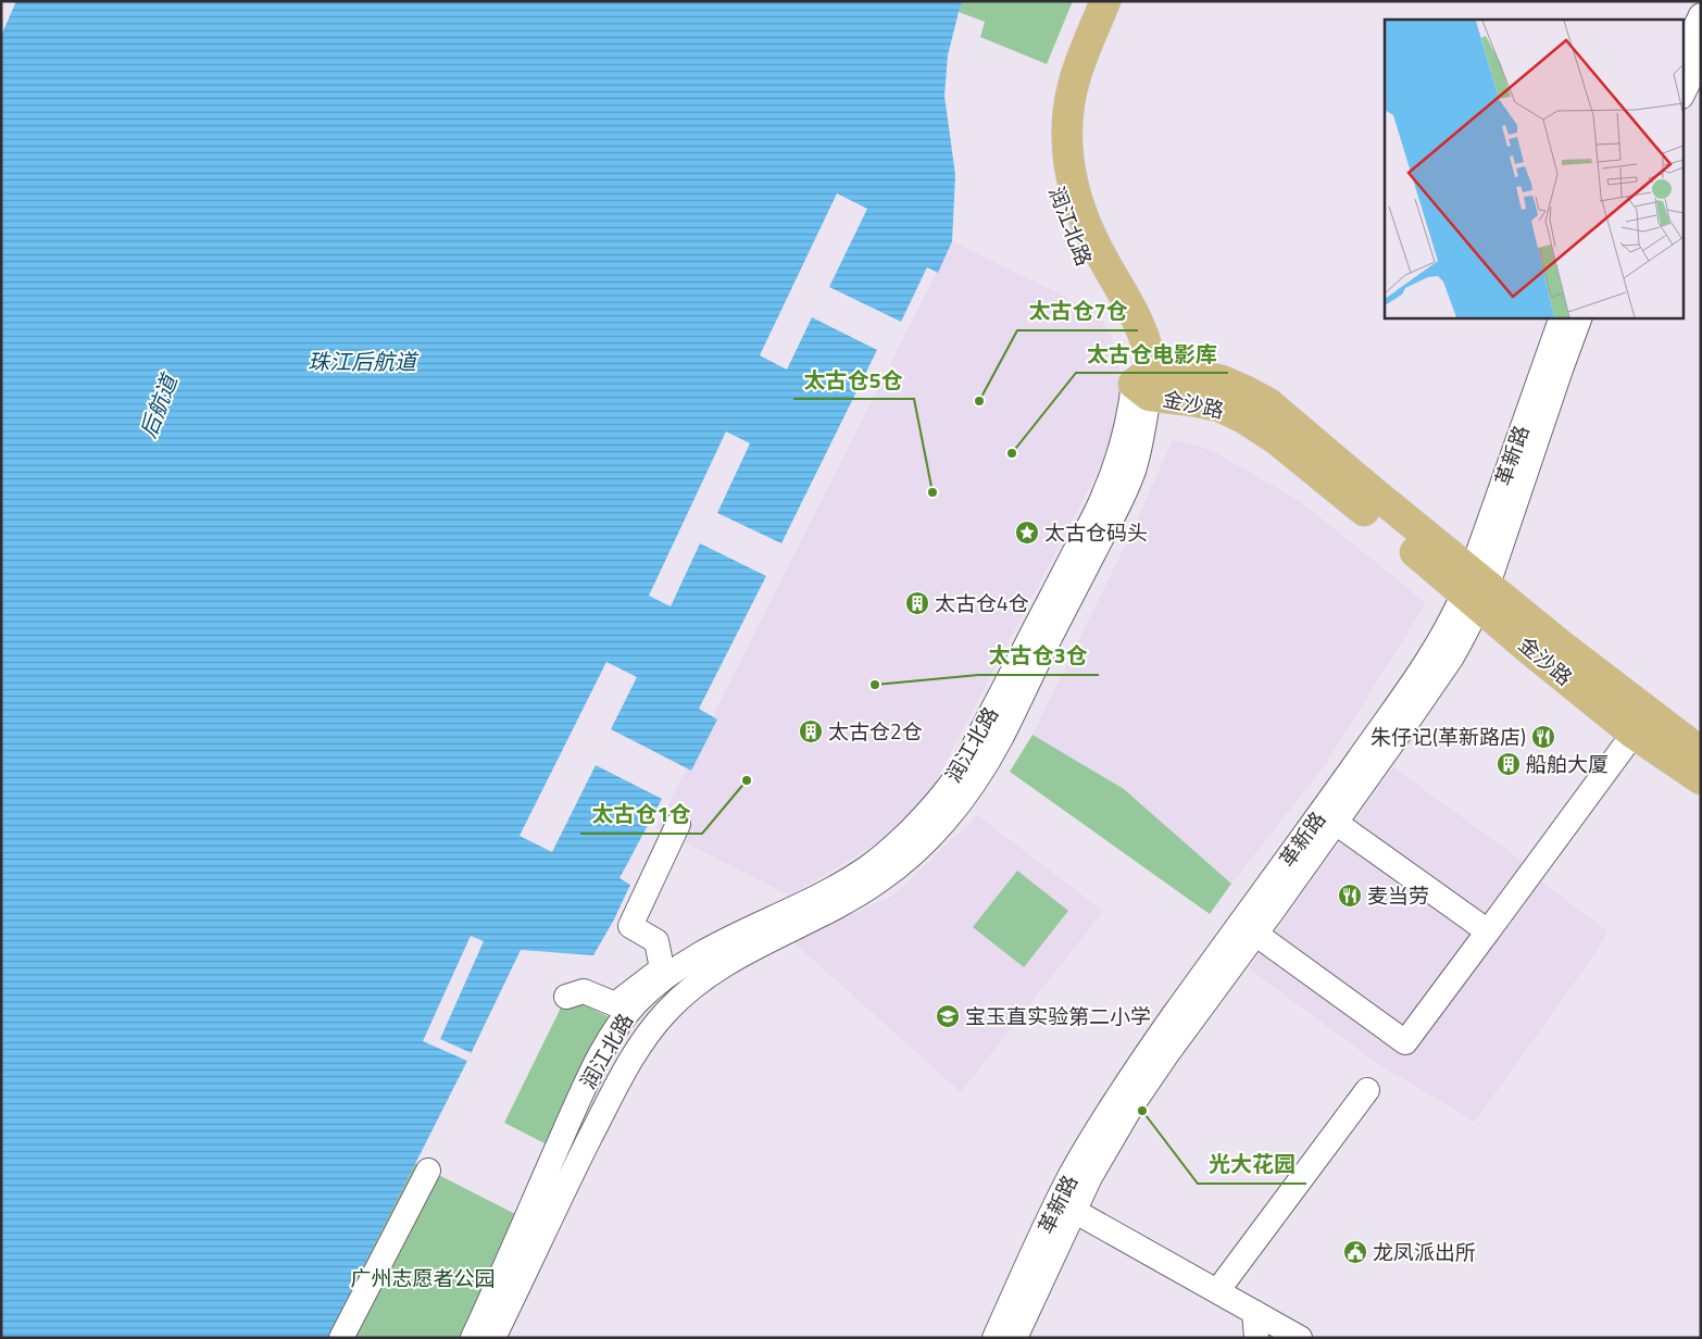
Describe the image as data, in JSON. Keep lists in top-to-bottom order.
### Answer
{
  "streets": {
    "main road": ["润江北路", "金沙路"],
    "street": ["革新路"]
  },
  "crossings": [
    ["润江北路", "金沙路"],
    ["金沙路", "革新路"]
  ],
  "water": ["珠江后航道", "后航道"],
  "parks": ["广州志愿者公园"],
  "places": {
    "other": [
      "太古仓7仓",
      "太古仓电影库",
      "太古仓5仓",
      "太古仓3仓",
      "太古仓1仓",
      "光大花园"
    ],
    "place": ["太古仓码头"],
    "building": ["太古仓4仓", "太古仓2仓", "船舶大厦"],
    "restaurant": ["朱仔记(革新路店)", "麦当劳"],
    "school or university": ["宝玉直实验第二小学"],
    "public building": ["龙凤派出所"]
  }
}
